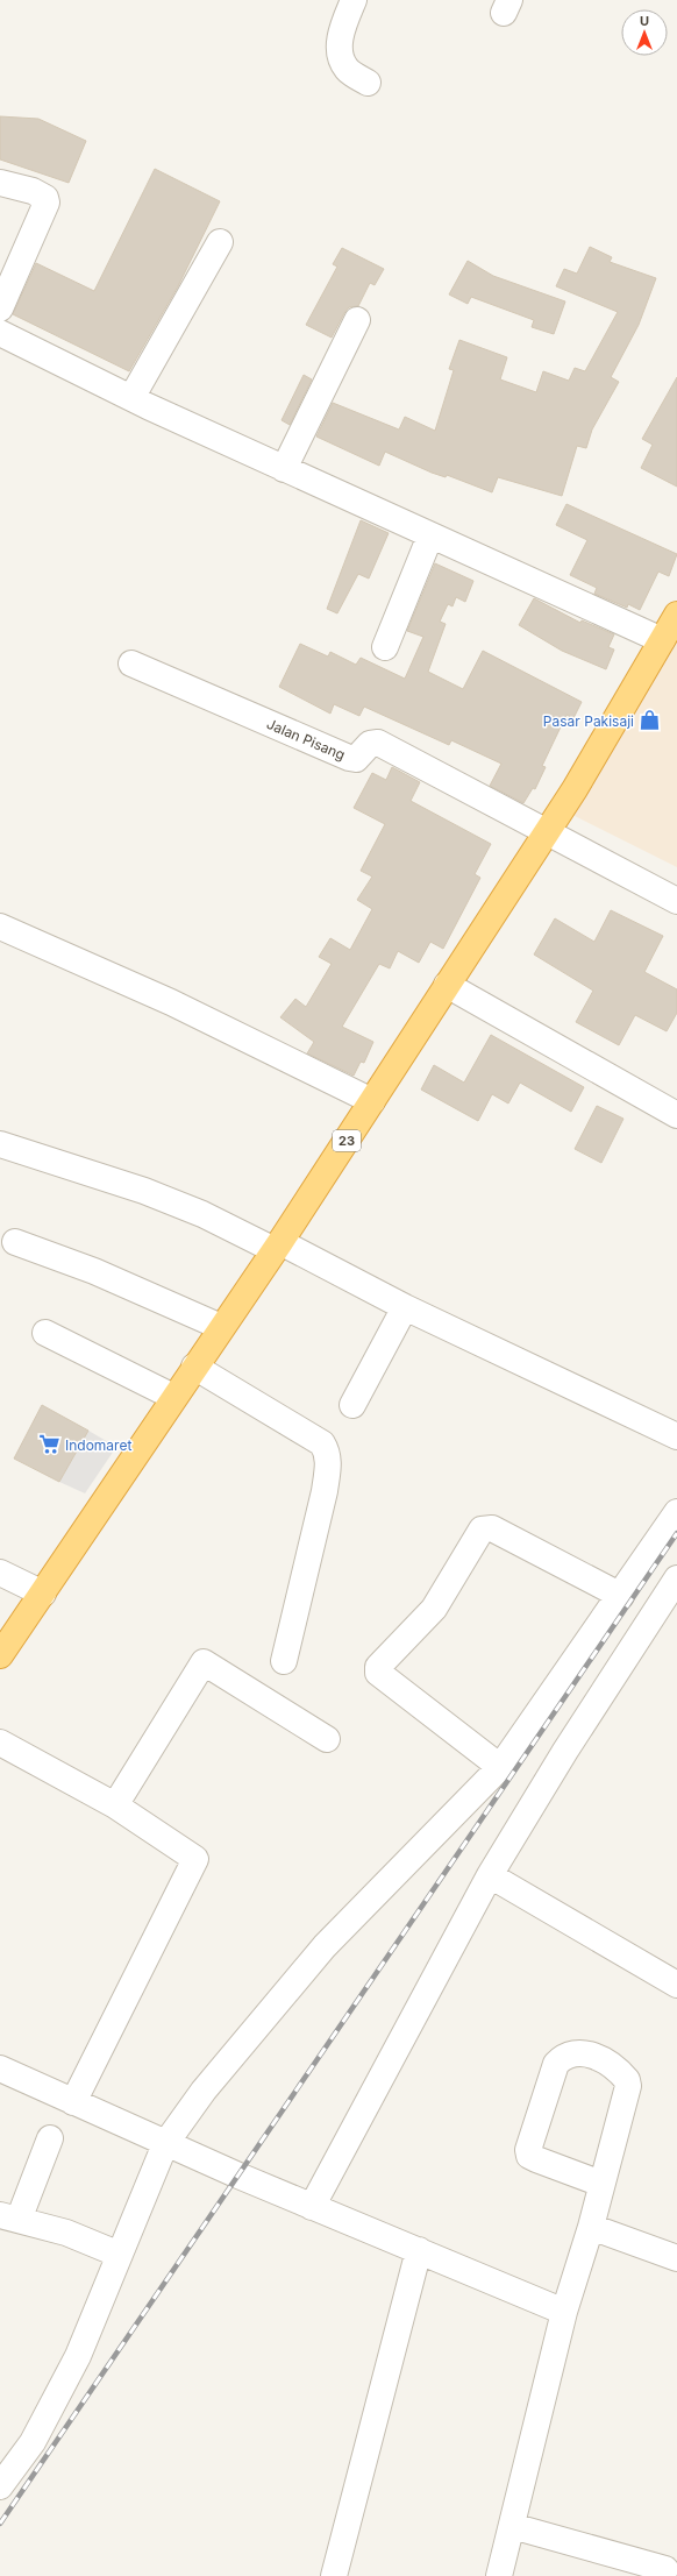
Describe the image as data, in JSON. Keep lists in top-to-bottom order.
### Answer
{
  "streets": {
    "highway": ["23"],
    "street": ["Jalan Pisang"]
  },
  "crossings": [
    ["Jalan Pisang", "23"]
  ],
  "places": {
    "shop": ["Pasar Pakisaji"],
    "supermarket": ["Indomaret"]
  },
  "north": "top"
}
